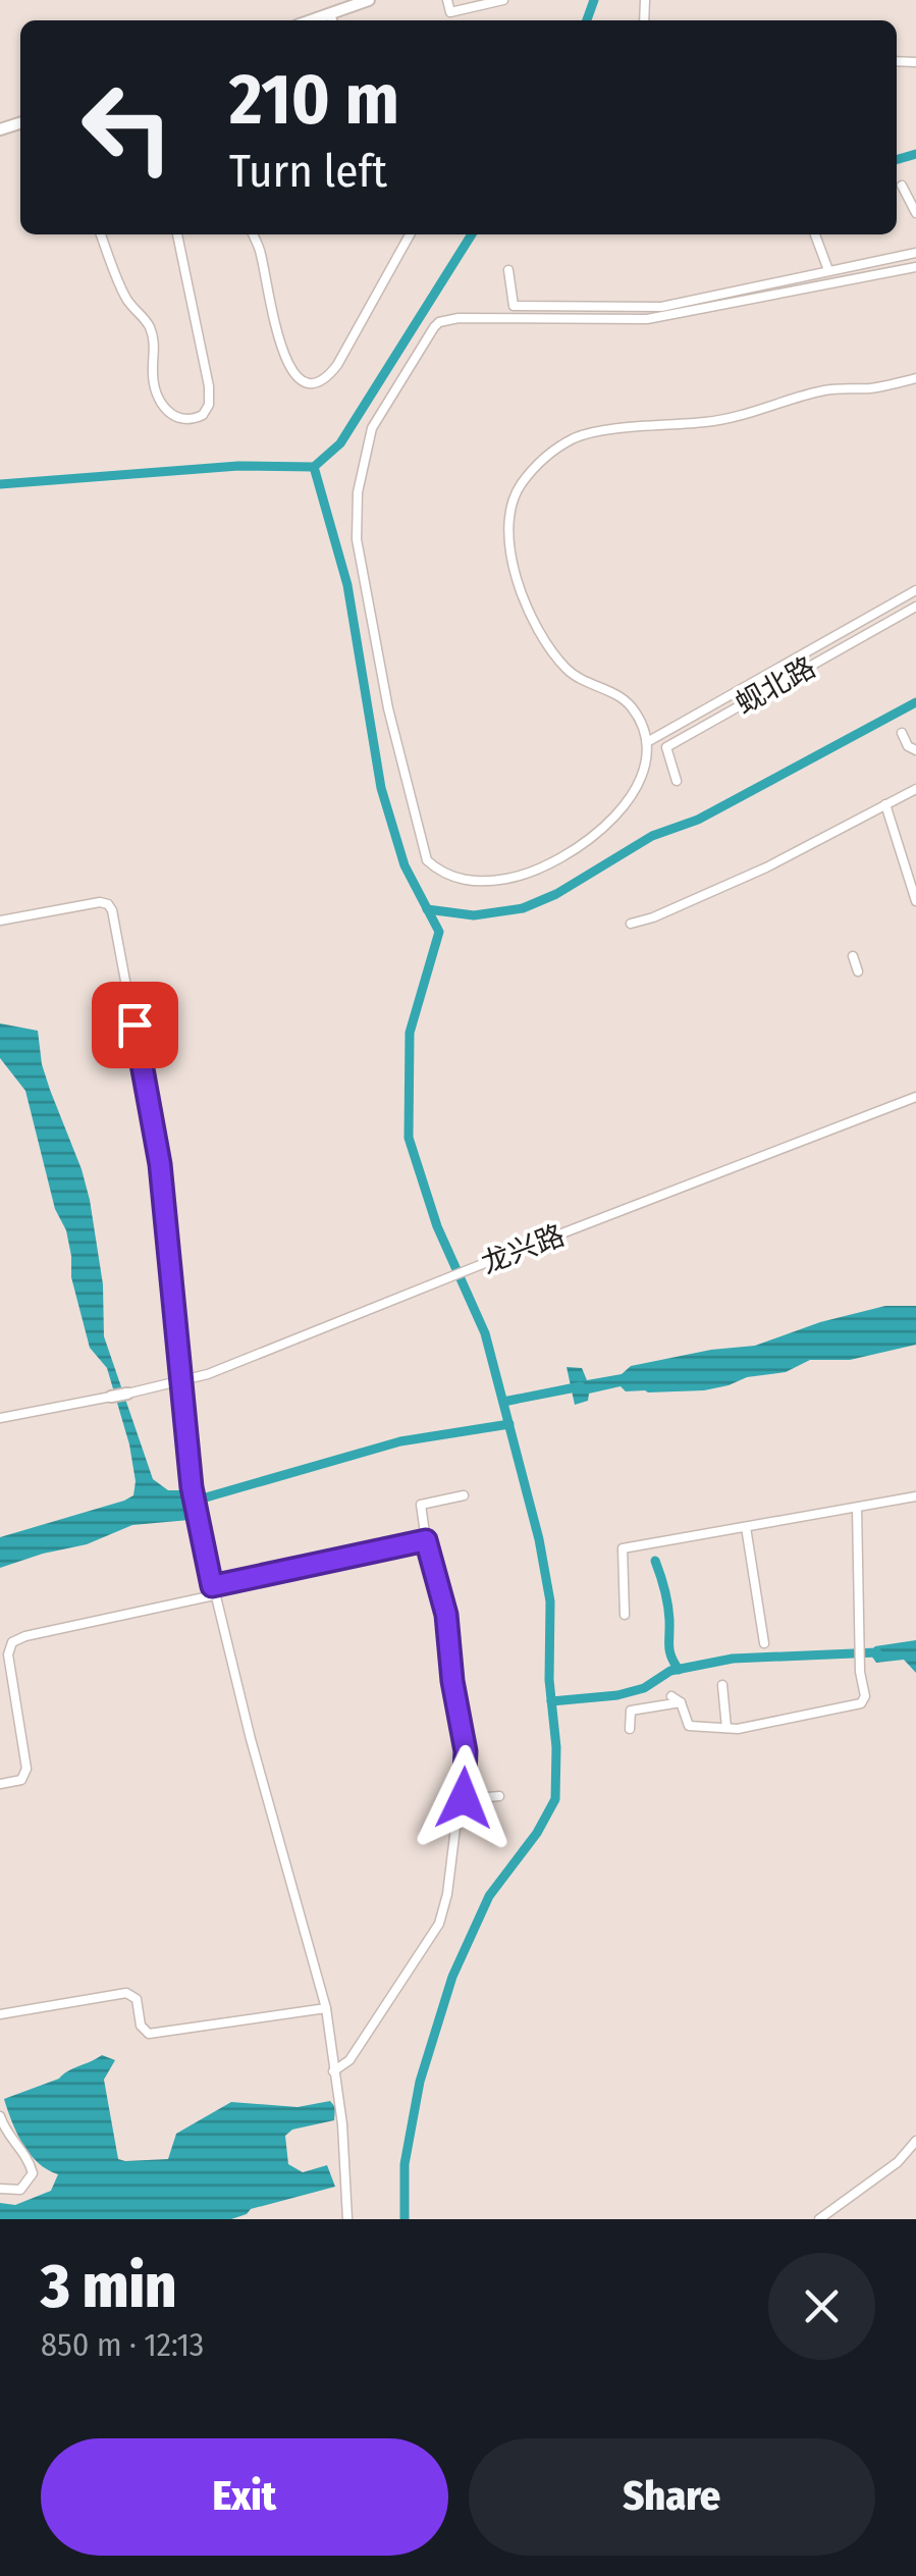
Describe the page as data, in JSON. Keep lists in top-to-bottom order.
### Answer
{
  "streets": {
    "street": ["蚬北路", "龙兴路"]
  },
  "page": {
    "turn": ["210 m", "Turn left"],
    "heading": ["3 min", "850 m · 12:13"],
    "buttons": ["Exit", "Share"]
  }
}
